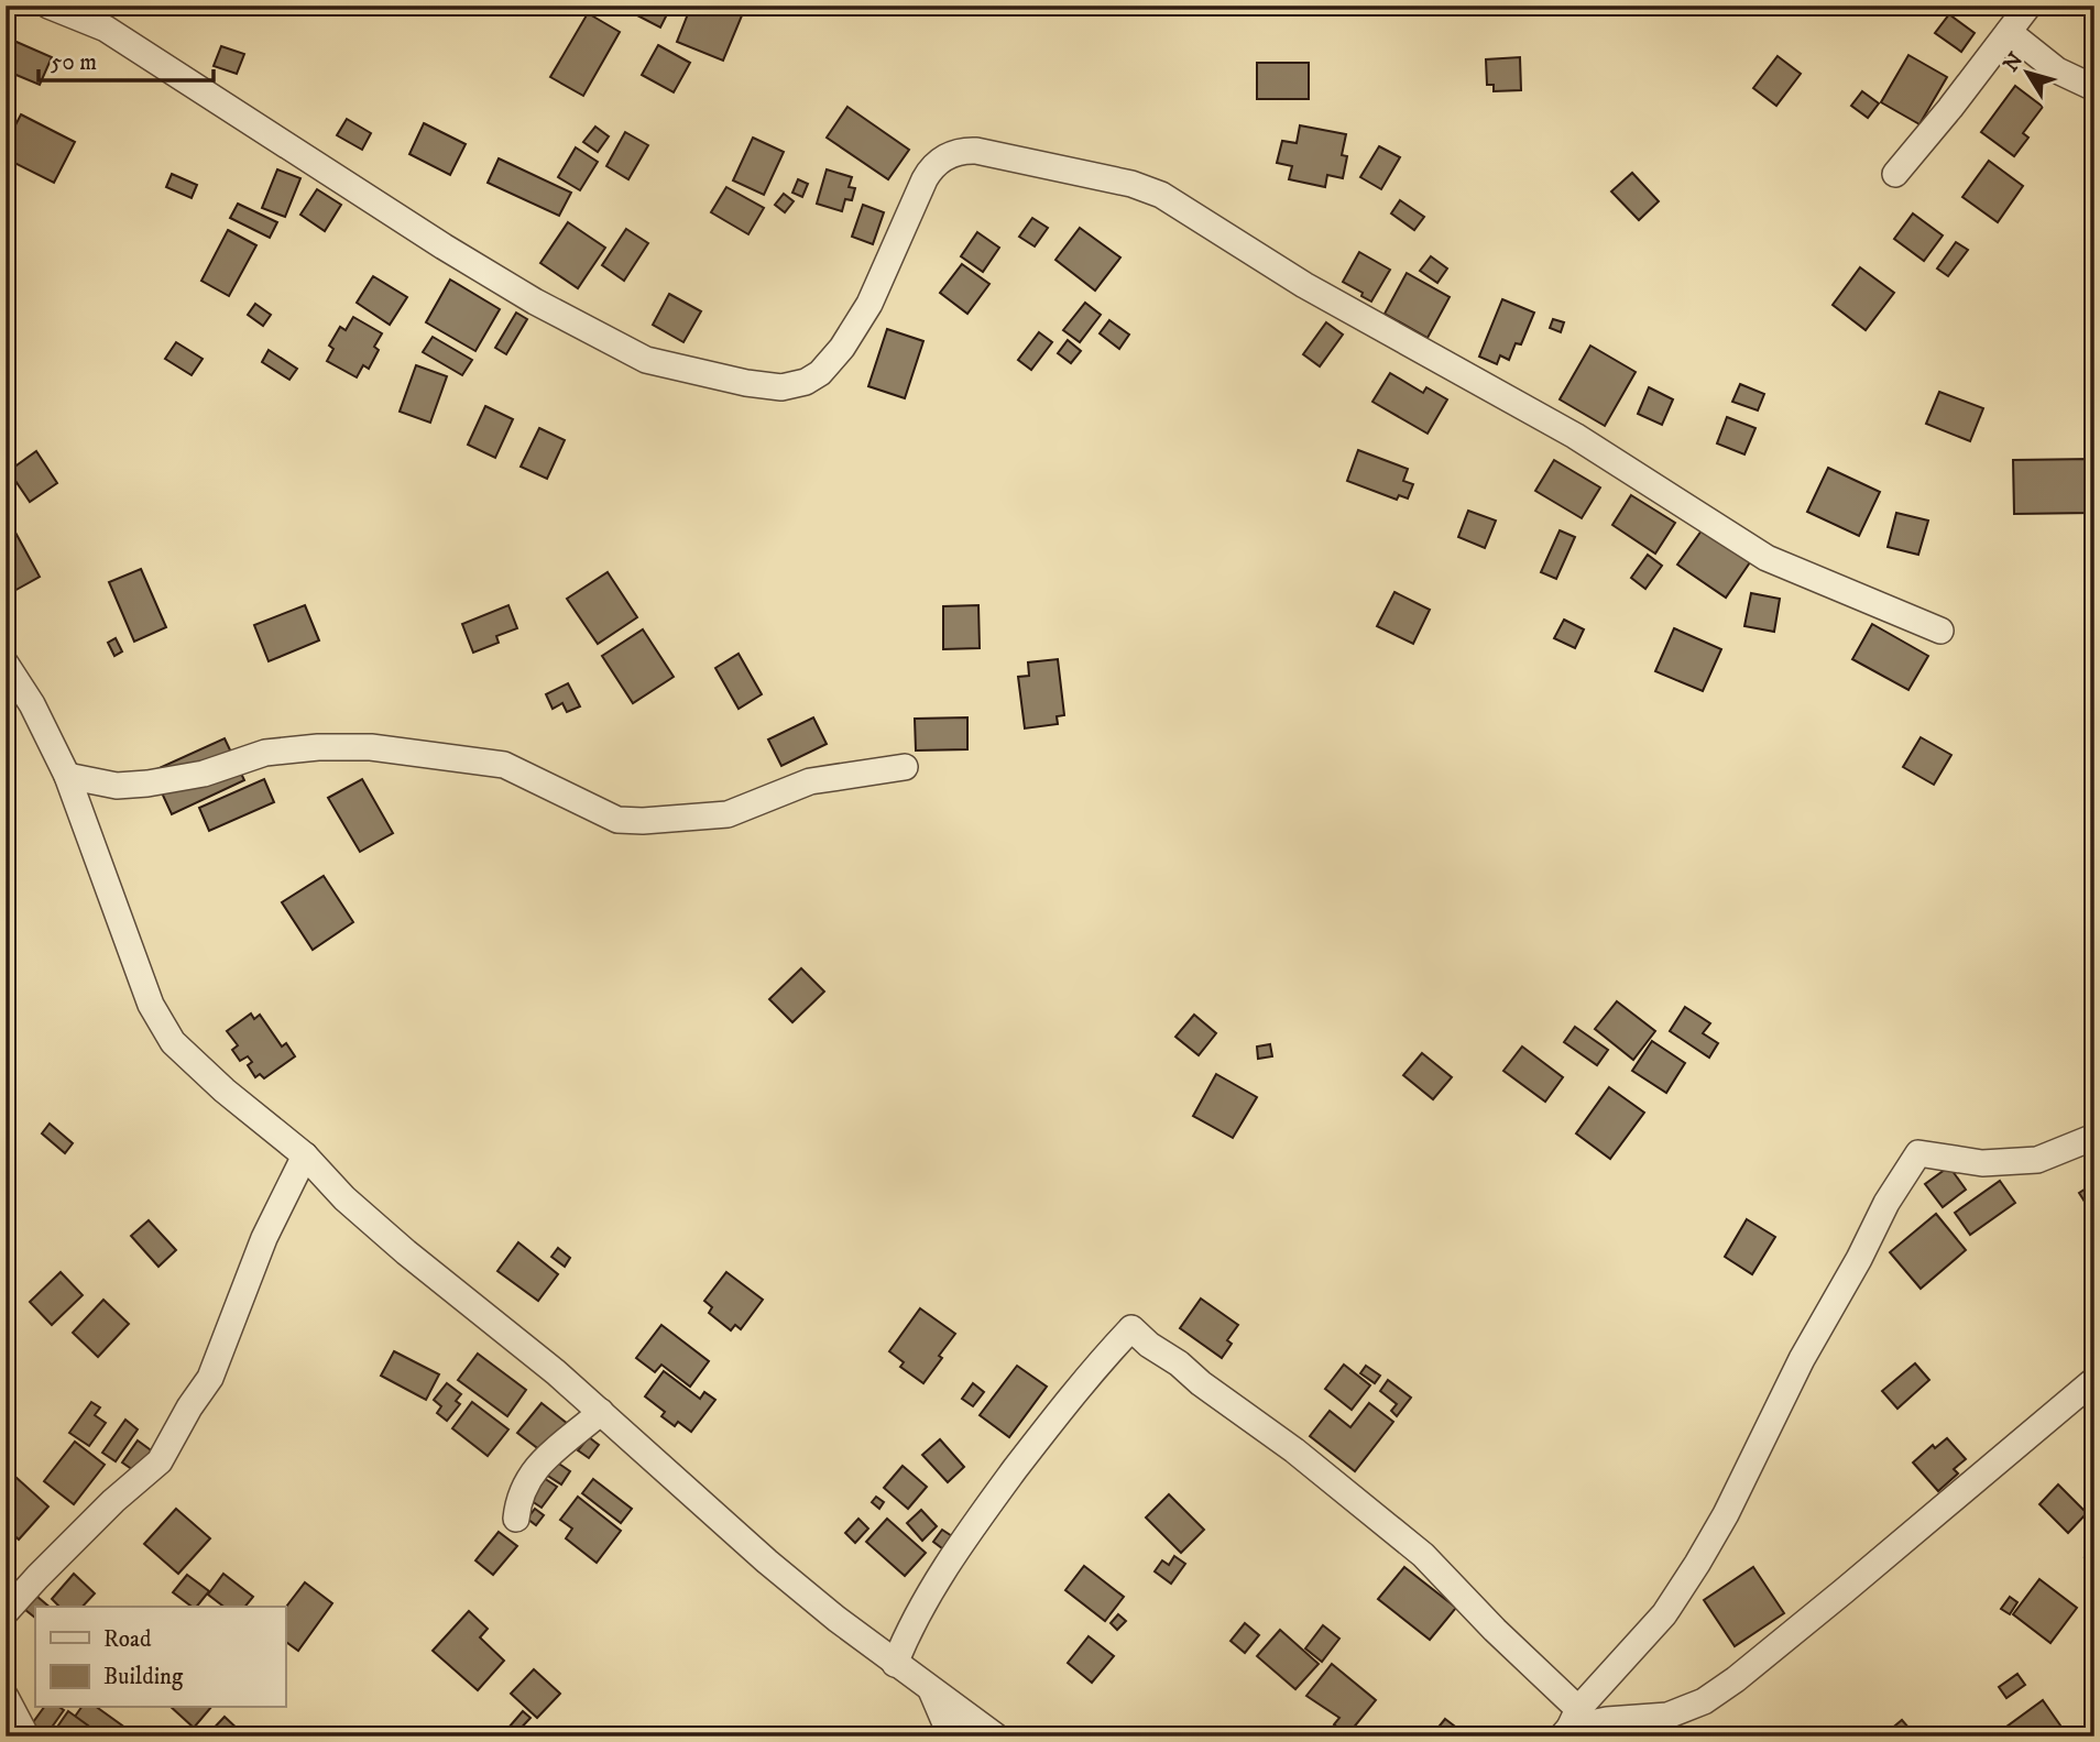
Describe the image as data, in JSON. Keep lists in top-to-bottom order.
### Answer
{
  "legend": ["Road", "Building"],
  "scale_bar": "50 m",
  "north": "top left"
}
